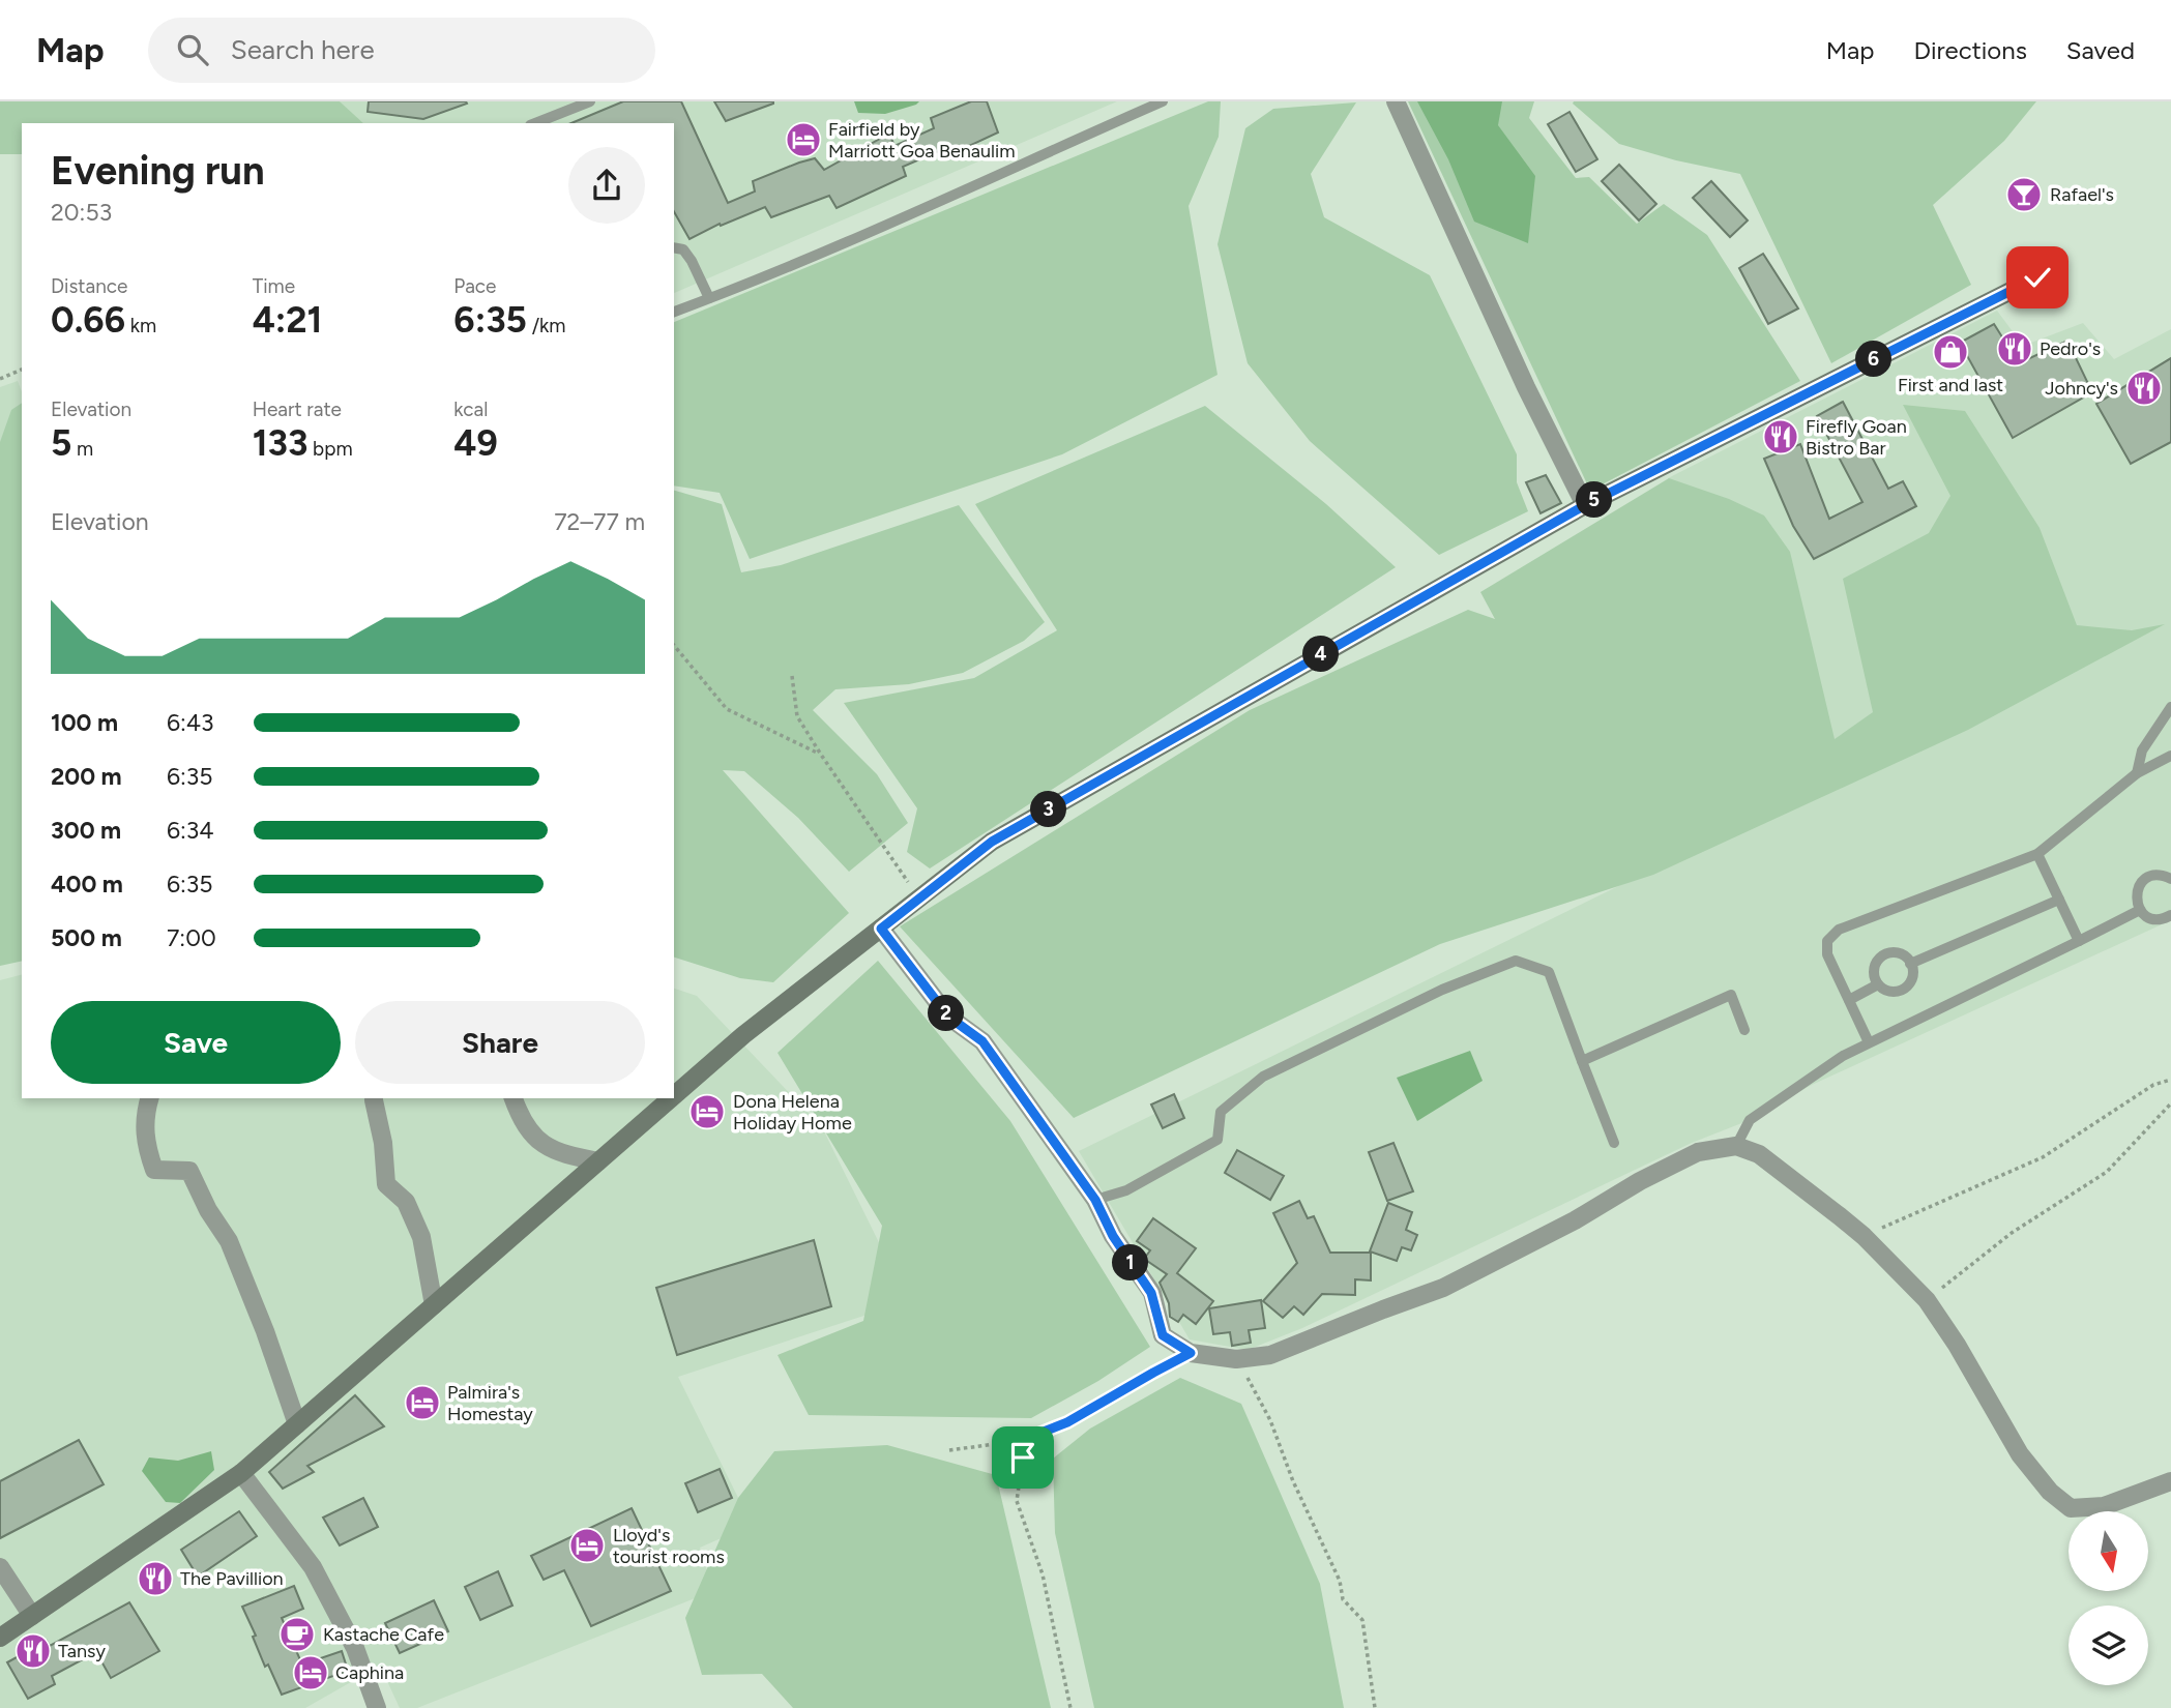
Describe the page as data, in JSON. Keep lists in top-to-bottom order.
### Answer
{
  "places": {
    "hotel": [
      "Fairfield by Marriott Goa Benaulim",
      "Dona Helena Holiday Home",
      "Palmira's Homestay",
      "Lloyd's tourist rooms",
      "Caphina"
    ],
    "bar": ["Rafael's"],
    "restaurant": [
      "Pedro's",
      "Johncy's",
      "Firefly Goan Bistro Bar",
      "The Pavillion",
      "Tansy"
    ],
    "shop": ["First and last"],
    "cafe": ["Kastache Cafe"]
  },
  "north": "bottom",
  "page": {
    "header": "Map",
    "search": "Search here",
    "nav": ["Map", "Directions", "Saved"],
    "heading": ["Evening run", "20:53"],
    "stats": [
      ["Distance", "0.66 km"],
      ["Time", "4:21"],
      ["Pace", "6:35 /km"],
      ["Elevation", "5 m"],
      ["Heart rate", "133 bpm"],
      ["kcal", "49"]
    ],
    "pins": [
      "6",
      "5",
      "4",
      "3",
      "2",
      "1"
    ],
    "chart": ["Elevation", "72–77 m"],
    "list": [
      {
        "name": "100 m",
        "note": "6:43"
      },
      {
        "name": "200 m",
        "note": "6:35"
      },
      {
        "name": "300 m",
        "note": "6:34"
      },
      {
        "name": "400 m",
        "note": "6:35"
      },
      {
        "name": "500 m",
        "note": "7:00"
      }
    ],
    "buttons": ["Save", "Share"]
  }
}
